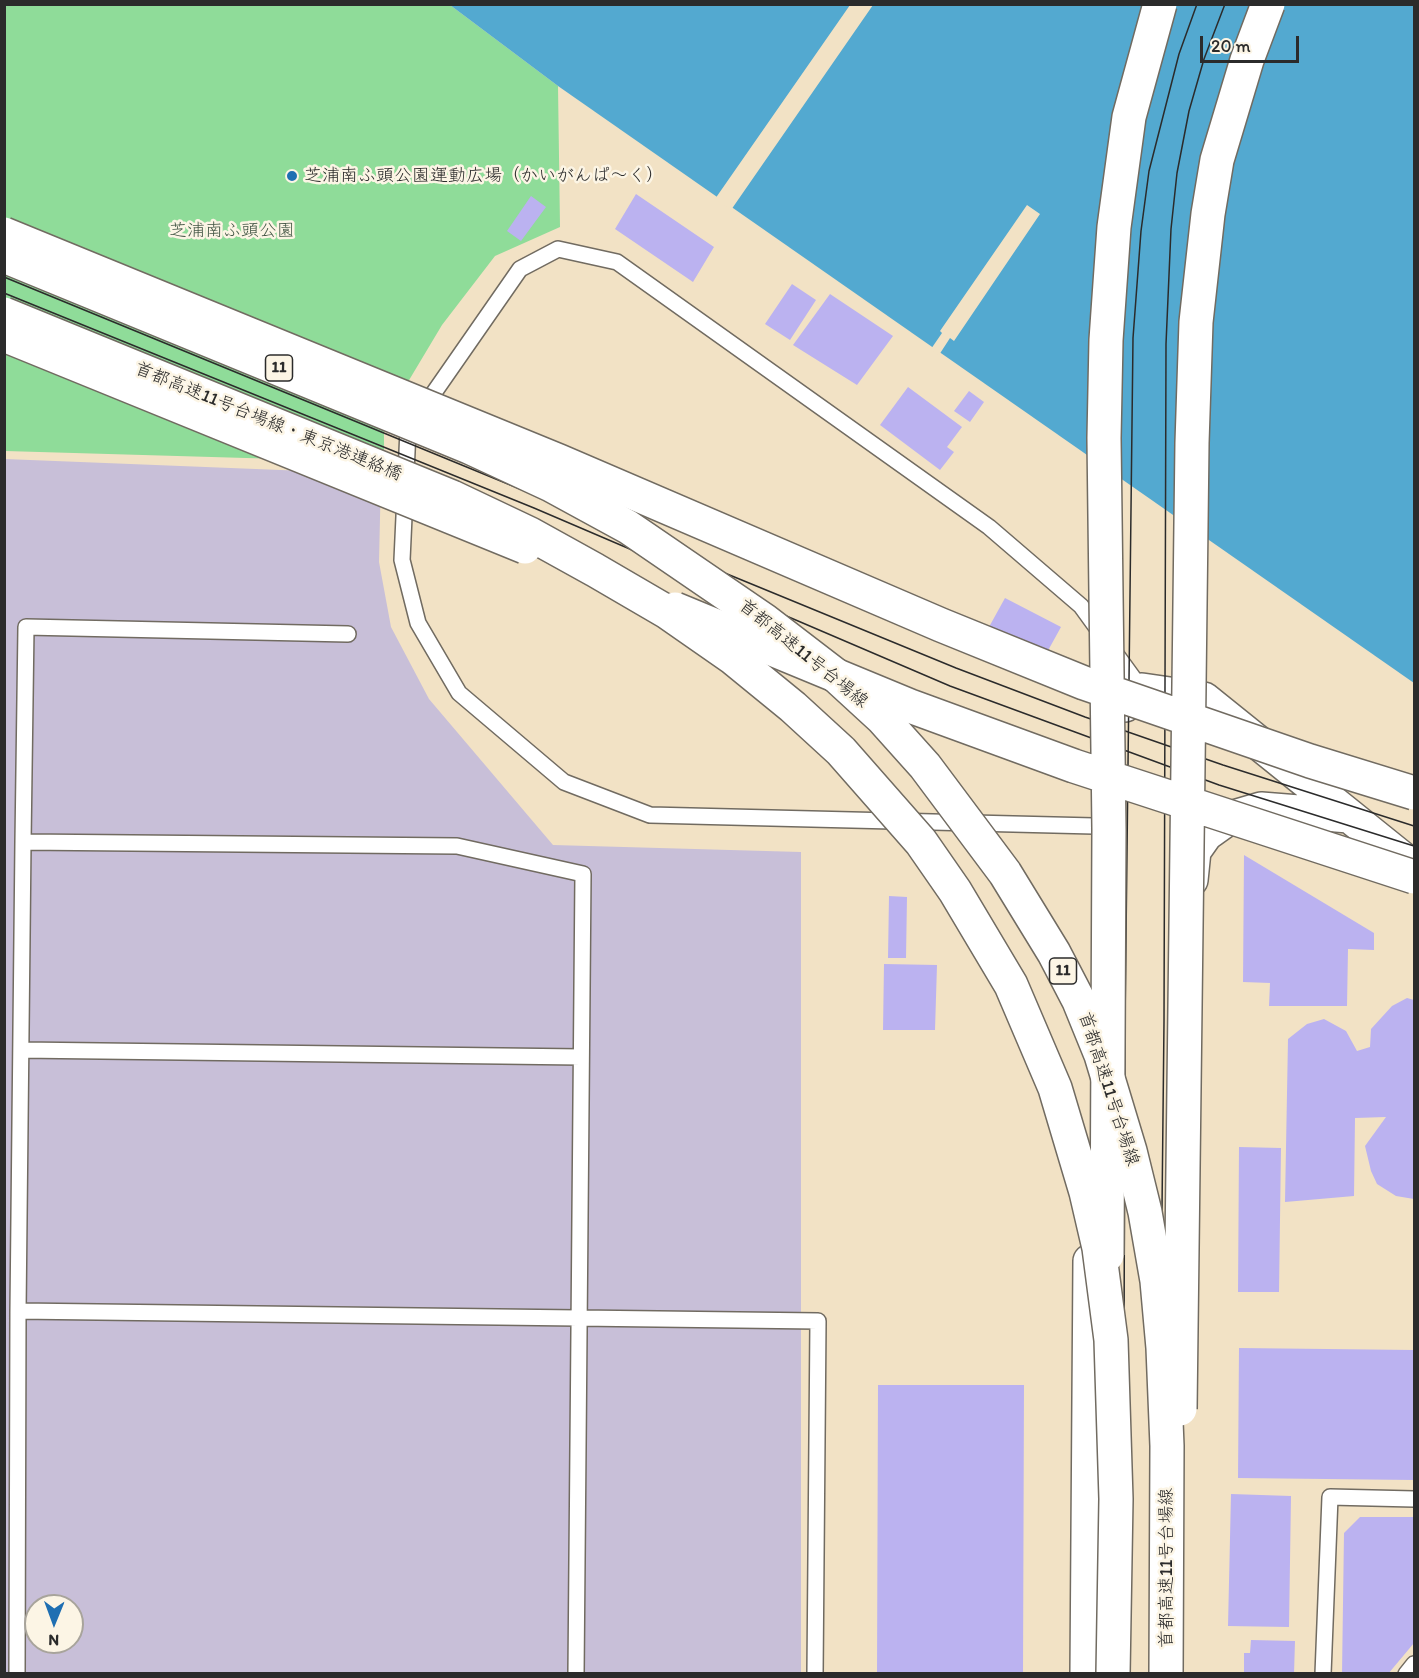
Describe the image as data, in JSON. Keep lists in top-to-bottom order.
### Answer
{
  "streets": {
    "main road": ["11", "首都高速11号台場線・東京港連絡橋", "首都高速11号台場線"]
  },
  "parks": ["芝浦南ふ頭公園"],
  "places": ["芝浦南ふ頭公園運動広場（かいがんぱ～く）"],
  "scale_bar": "20 m",
  "north": "bottom"
}
